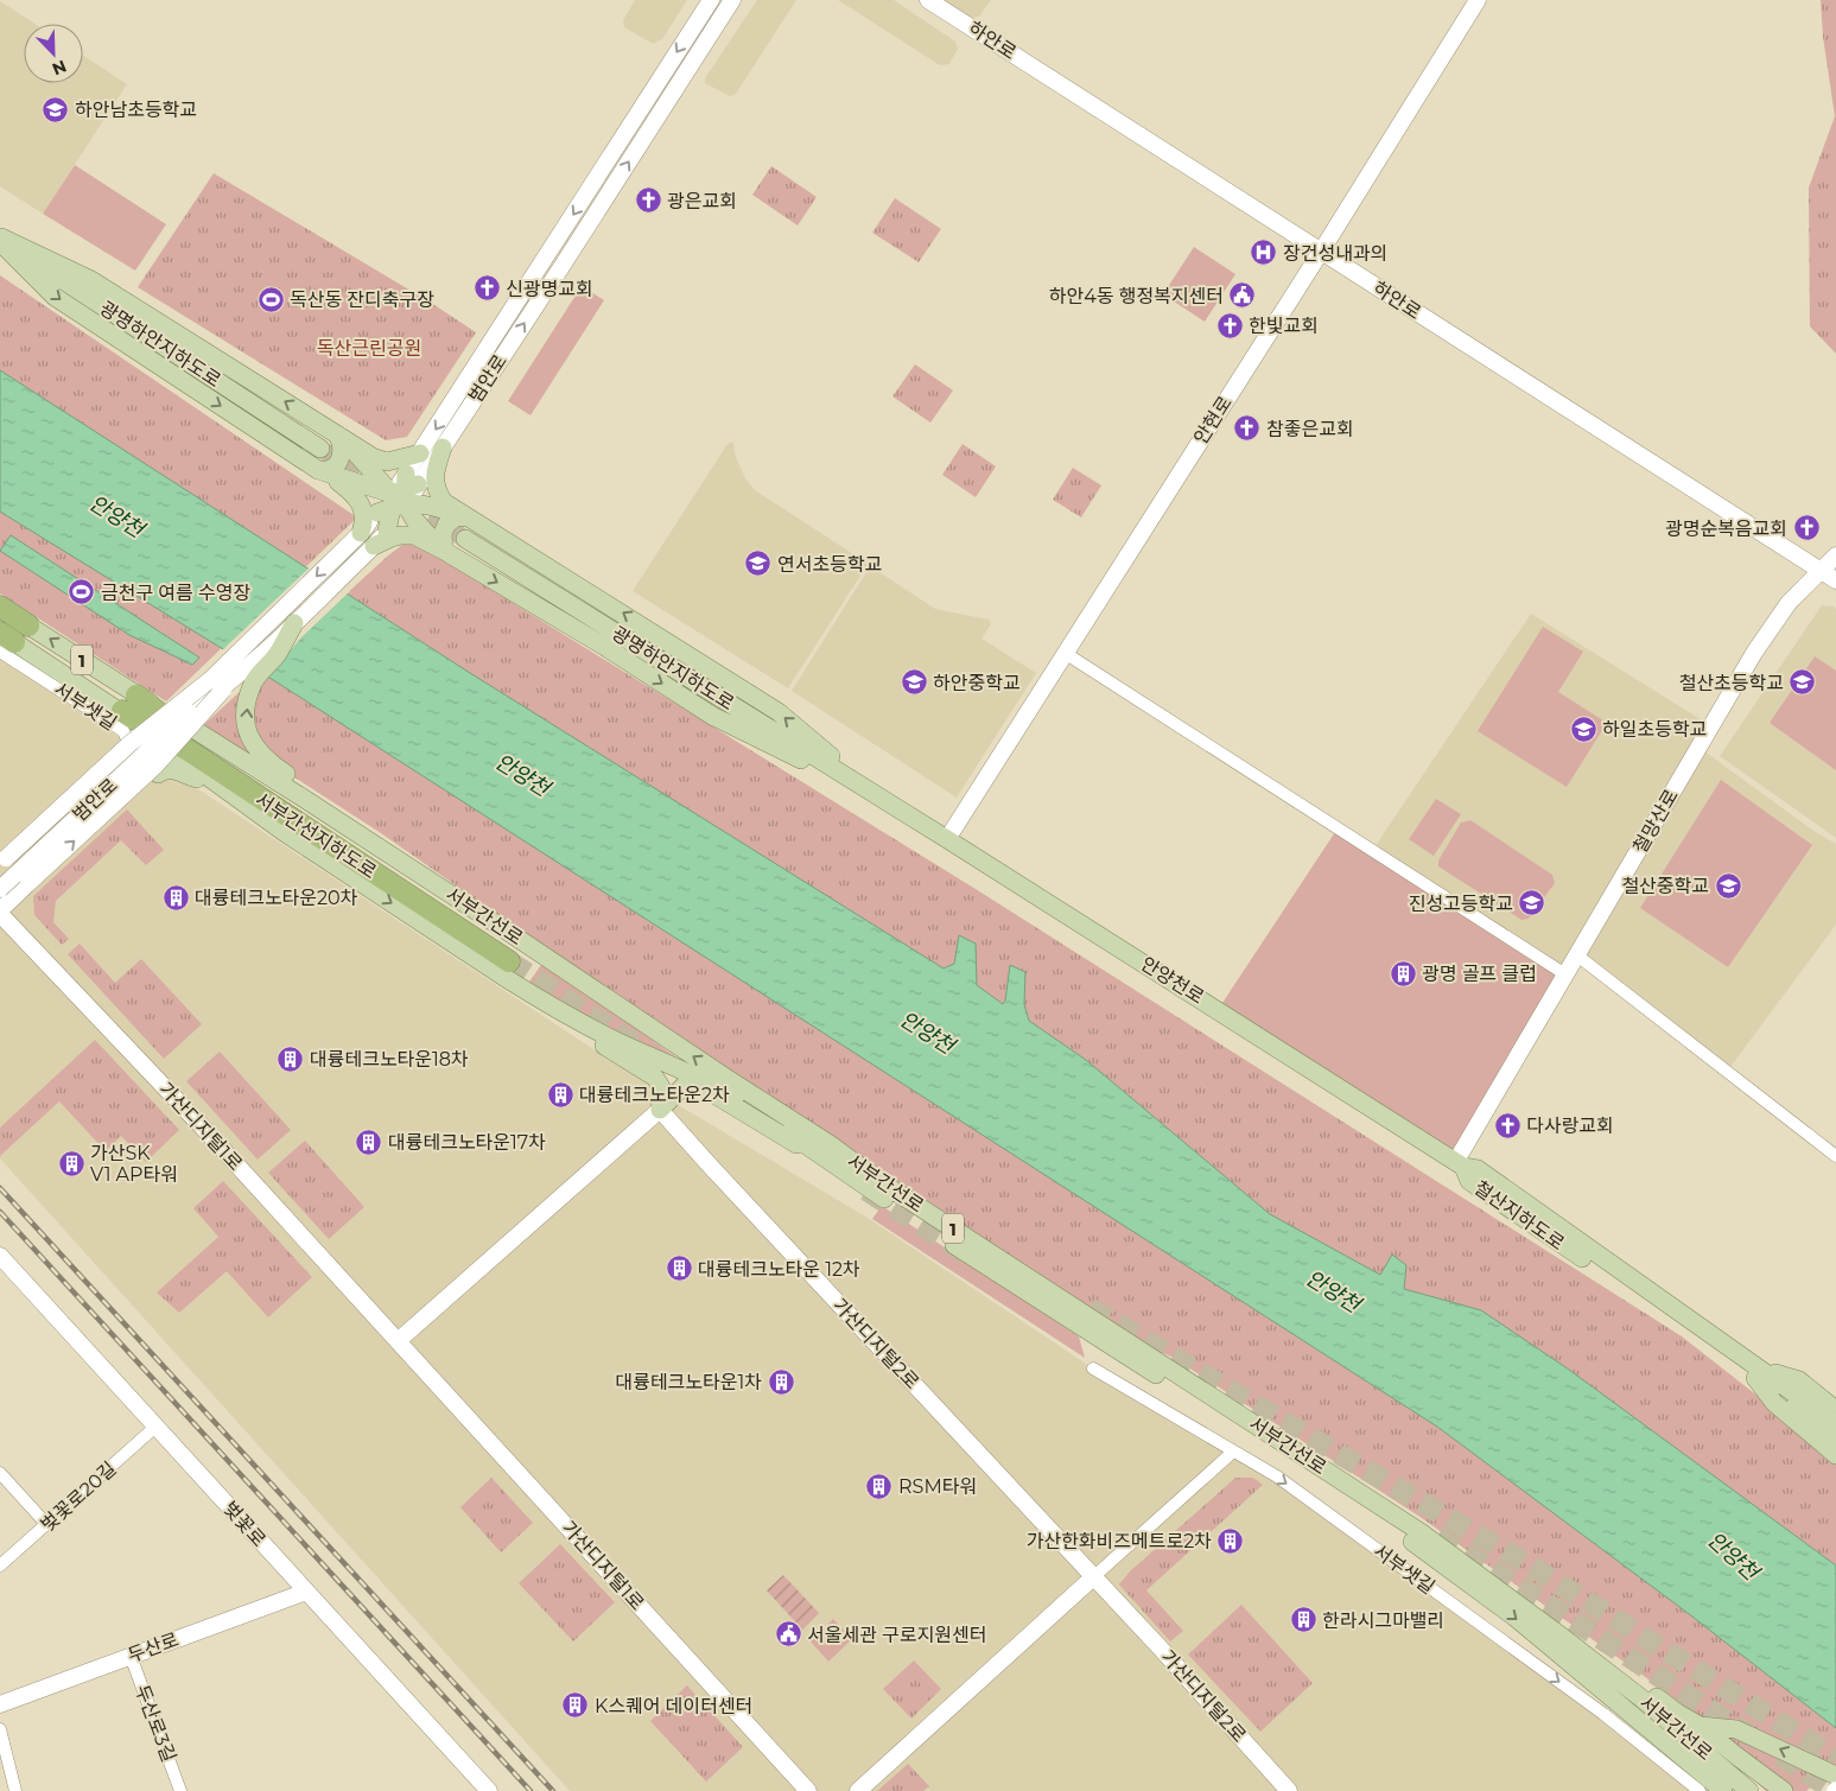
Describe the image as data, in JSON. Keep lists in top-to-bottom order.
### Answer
{
  "streets": {
    "highway": ["1", "서부간선지하도로"],
    "main road": [
      "광명하안지하도로",
      "서부간선로",
      "안양천로",
      "철산지하도로"
    ],
    "street": [
      "하안로",
      "범안로",
      "안현로",
      "서부샛길",
      "철망산로",
      "가산디지털1로",
      "가산디지털2로",
      "벚꽃로20길",
      "벚꽃로",
      "두산로",
      "두산로3길"
    ]
  },
  "crossings": [
    ["하안로", "안현로"],
    ["하안로", "철망산로"],
    ["광명하안지하도로", "안양천로"],
    ["안현로", "안양천로"],
    ["1", "서부간선로"],
    ["서부샛길", "서부간선로"],
    ["철망산로", "안양천로"],
    ["철망산로", "철산지하도로"],
    ["서부간선지하도로", "서부간선로"],
    ["안양천로", "철산지하도로"],
    ["벚꽃로20길", "벚꽃로"],
    ["벚꽃로", "두산로"],
    ["두산로", "두산로3길"]
  ],
  "one_way": ["서부샛길"],
  "water": ["안양천"],
  "parks": ["독산근린공원"],
  "places": {
    "school or university": [
      "하안남초등학교",
      "연서초등학교",
      "하안중학교",
      "철산초등학교",
      "하일초등학교",
      "철산중학교",
      "진성고등학교"
    ],
    "church": [
      "광은교회",
      "신광명교회",
      "한빛교회",
      "참좋은교회",
      "광명순복음교회",
      "다사랑교회"
    ],
    "hospital": ["장건성내과의"],
    "public building": ["하안4동 행정복지센터", "서울세관 구로지원센터"],
    "sports": ["독산동 잔디축구장", "금천구 여름 수영장"],
    "building": [
      "대륭테크노타운20차",
      "광명 골프 클럽",
      "대륭테크노타운18차",
      "대륭테크노타운2차",
      "대륭테크노타운17차",
      "가산SK V1 AP타워",
      "대륭테크노타운 12차",
      "대륭테크노타운1차",
      "RSM타워",
      "가산한화비즈메트로2차",
      "한라시그마밸리",
      "K스퀘어 데이터센터"
    ]
  },
  "north": "bottom right"
}
